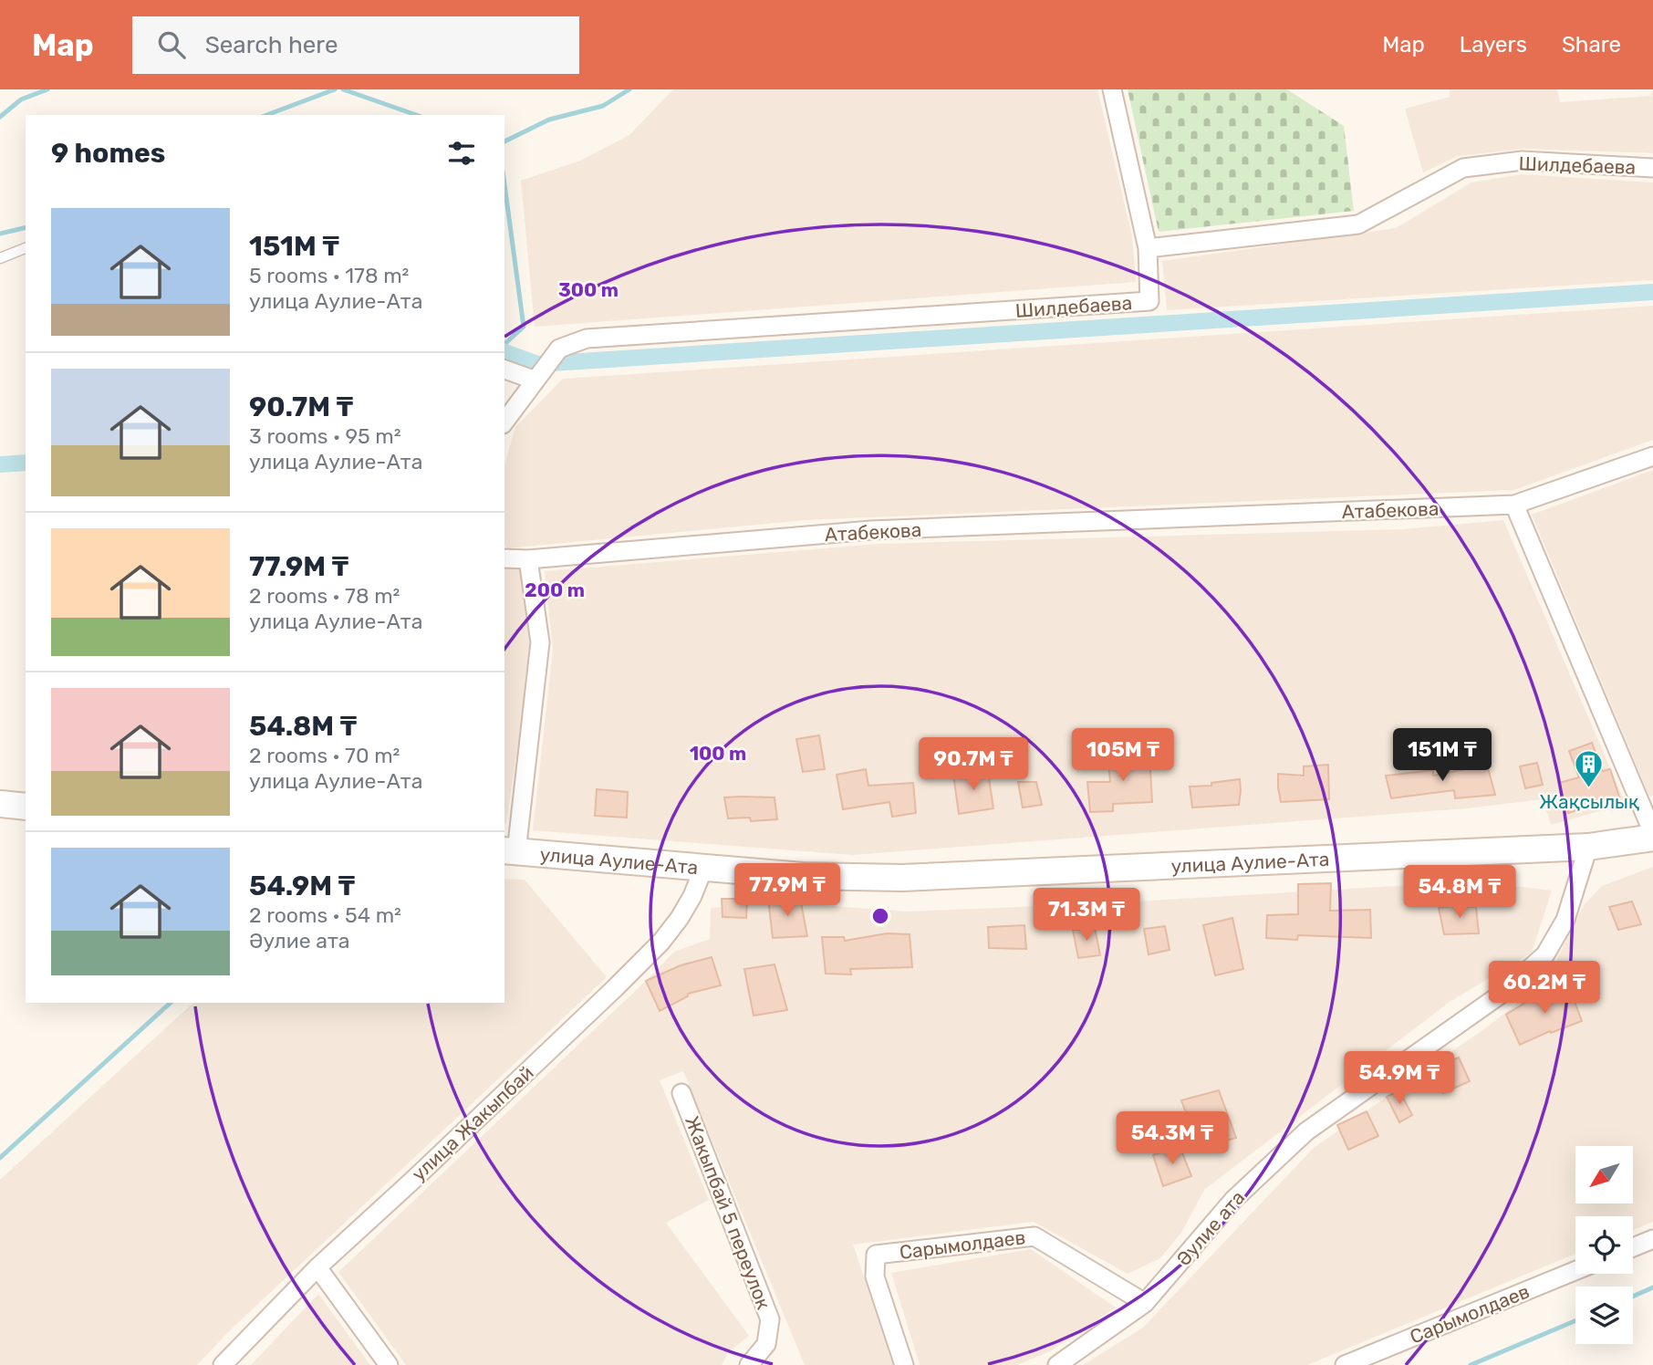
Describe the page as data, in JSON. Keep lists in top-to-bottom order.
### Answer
{
  "streets": {
    "main road": ["улица Аулие-Ата"],
    "street": [
      "Шилдебаева",
      "Атабекова",
      "улица Жакыпбай",
      "Жакыпбай 5 переулок",
      "Әулие ата",
      "Сарымолдаев"
    ]
  },
  "crossings": [
    ["улица Аулие-Ата", "улица Жакыпбай"],
    ["улица Аулие-Ата", "Әулие ата"],
    ["Әулие ата", "Сарымолдаев"]
  ],
  "places": {
    "building": ["Жақсылық"]
  },
  "north": "bottom left",
  "page": {
    "header": "Map",
    "search": "Search here",
    "nav": ["Map", "Layers", "Share"],
    "heading": "9 homes",
    "list": [
      {
        "name": "151M ₸",
        "note": "5 rooms · 178 m² · улица Аулие-Ата"
      },
      {
        "name": "90.7M ₸",
        "note": "3 rooms · 95 m² · улица Аулие-Ата"
      },
      {
        "name": "77.9M ₸",
        "note": "2 rooms · 78 m² · улица Аулие-Ата"
      },
      {
        "name": "54.8M ₸",
        "note": "2 rooms · 70 m² · улица Аулие-Ата"
      },
      {
        "name": "54.9M ₸",
        "note": "2 rooms · 54 m² · Әулие ата"
      }
    ],
    "price": [
      "105M ₸",
      "151M ₸",
      "90.7M ₸",
      "77.9M ₸",
      "54.8M ₸",
      "71.3M ₸",
      "60.2M ₸",
      "54.9M ₸",
      "54.3M ₸"
    ]
  },
  "rings": ["300 m", "200 m", "100 m"]
}
